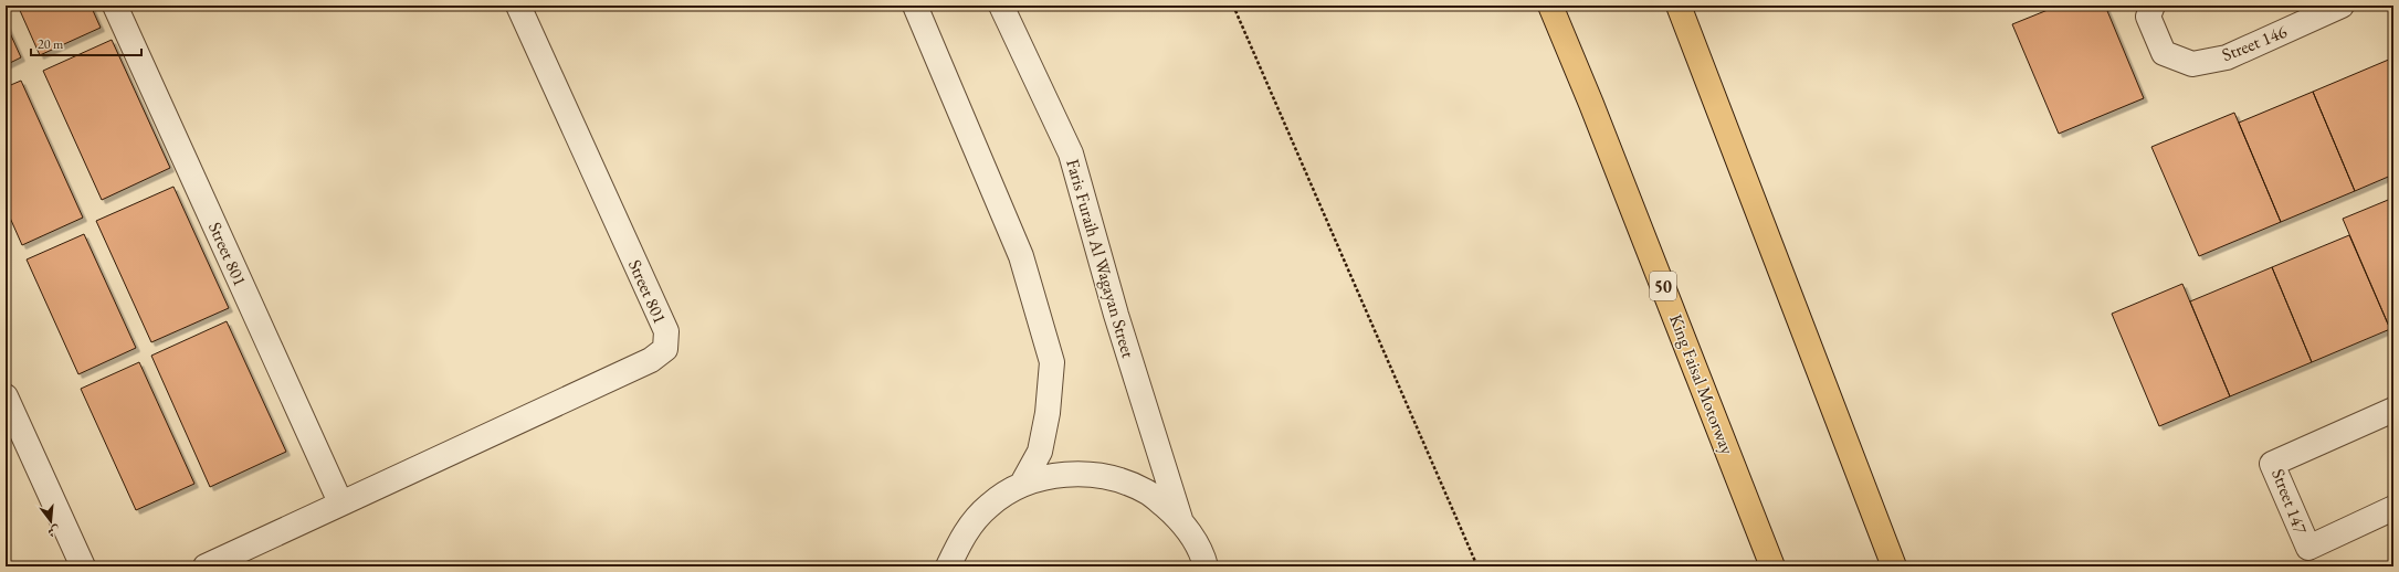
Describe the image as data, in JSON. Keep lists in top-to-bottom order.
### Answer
{
  "streets": {
    "highway": ["50", "King Faisal Motorway"],
    "street": [
      "Street 146",
      "Street 801",
      "Faris Furaih Al Wagayan Street",
      "Street 147"
    ]
  },
  "scale_bar": "20 m",
  "north": "bottom"
}
